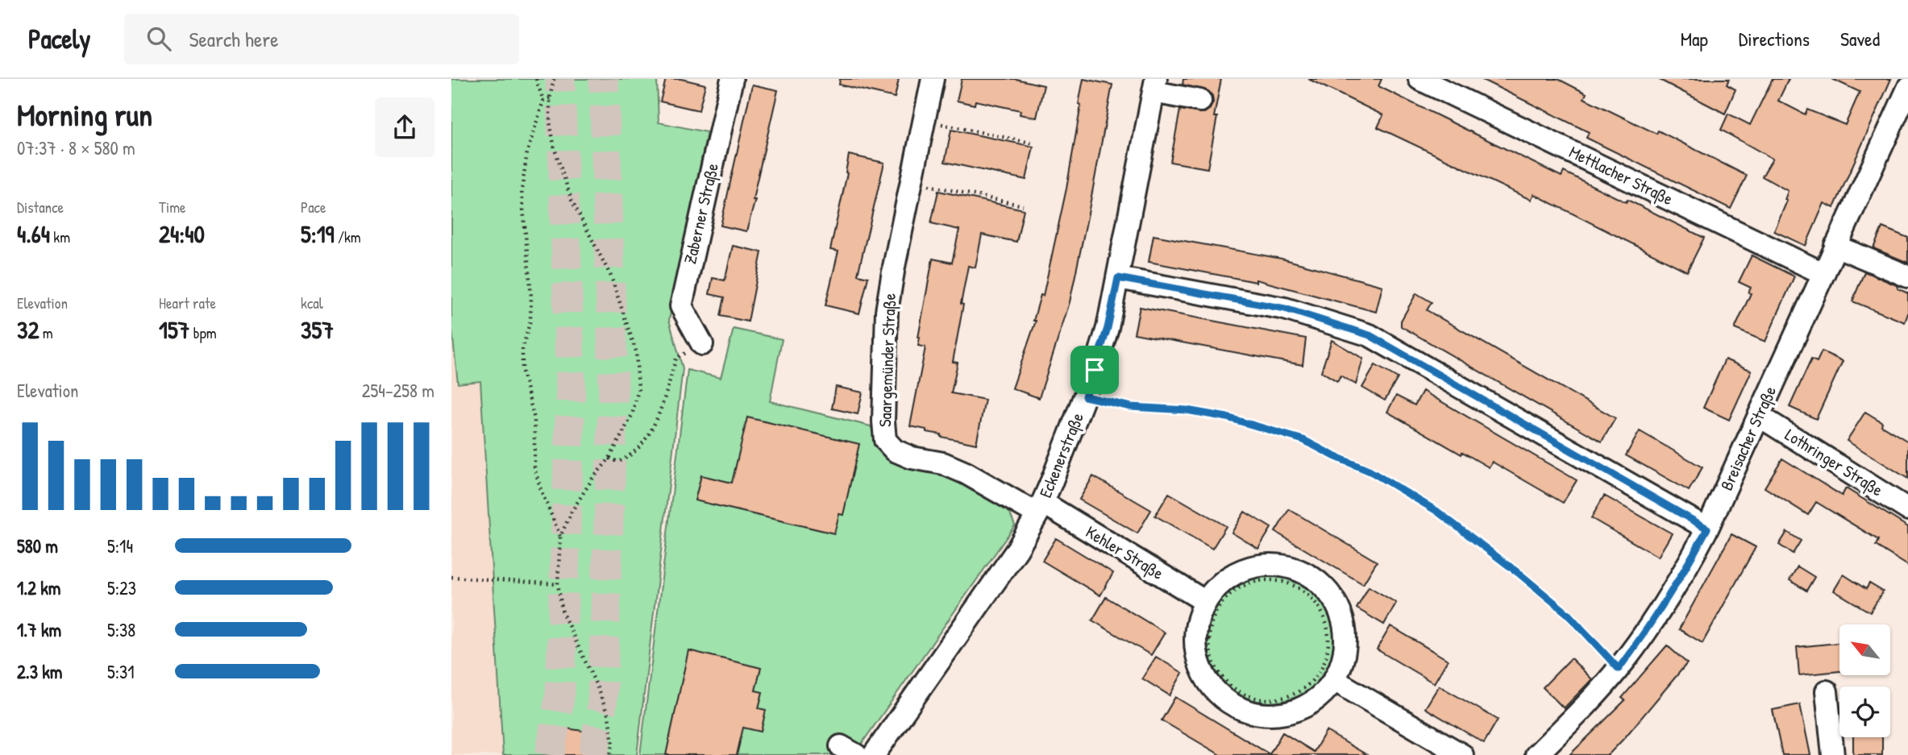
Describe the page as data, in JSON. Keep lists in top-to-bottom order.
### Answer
{
  "streets": {
    "street": [
      "Mettlacher Straße",
      "Zaberner Straße",
      "Saargemünder Straße",
      "Breisacher Straße",
      "Eckenerstraße",
      "Lothringer Straße",
      "Kehler Straße"
    ]
  },
  "crossings": [
    ["Mettlacher Straße", "Breisacher Straße"],
    ["Saargemünder Straße", "Eckenerstraße"],
    ["Saargemünder Straße", "Kehler Straße"],
    ["Breisacher Straße", "Lothringer Straße"],
    ["Eckenerstraße", "Kehler Straße"]
  ],
  "north": "top left",
  "page": {
    "header": "Pacely",
    "search": "Search here",
    "nav": ["Map", "Directions", "Saved"],
    "heading": ["Morning run", "07:37 · 8 × 580 m"],
    "stats": [
      ["Distance", "4.64 km"],
      ["Time", "24:40"],
      ["Pace", "5:19 /km"],
      ["Elevation", "32 m"],
      ["Heart rate", "157 bpm"],
      ["kcal", "357"]
    ],
    "chart": ["Elevation", "254–258 m"],
    "list": [
      {
        "name": "580 m",
        "note": "5:14"
      },
      {
        "name": "1.2 km",
        "note": "5:23"
      },
      {
        "name": "1.7 km",
        "note": "5:38"
      },
      {
        "name": "2.3 km",
        "note": "5:31"
      }
    ]
  }
}
